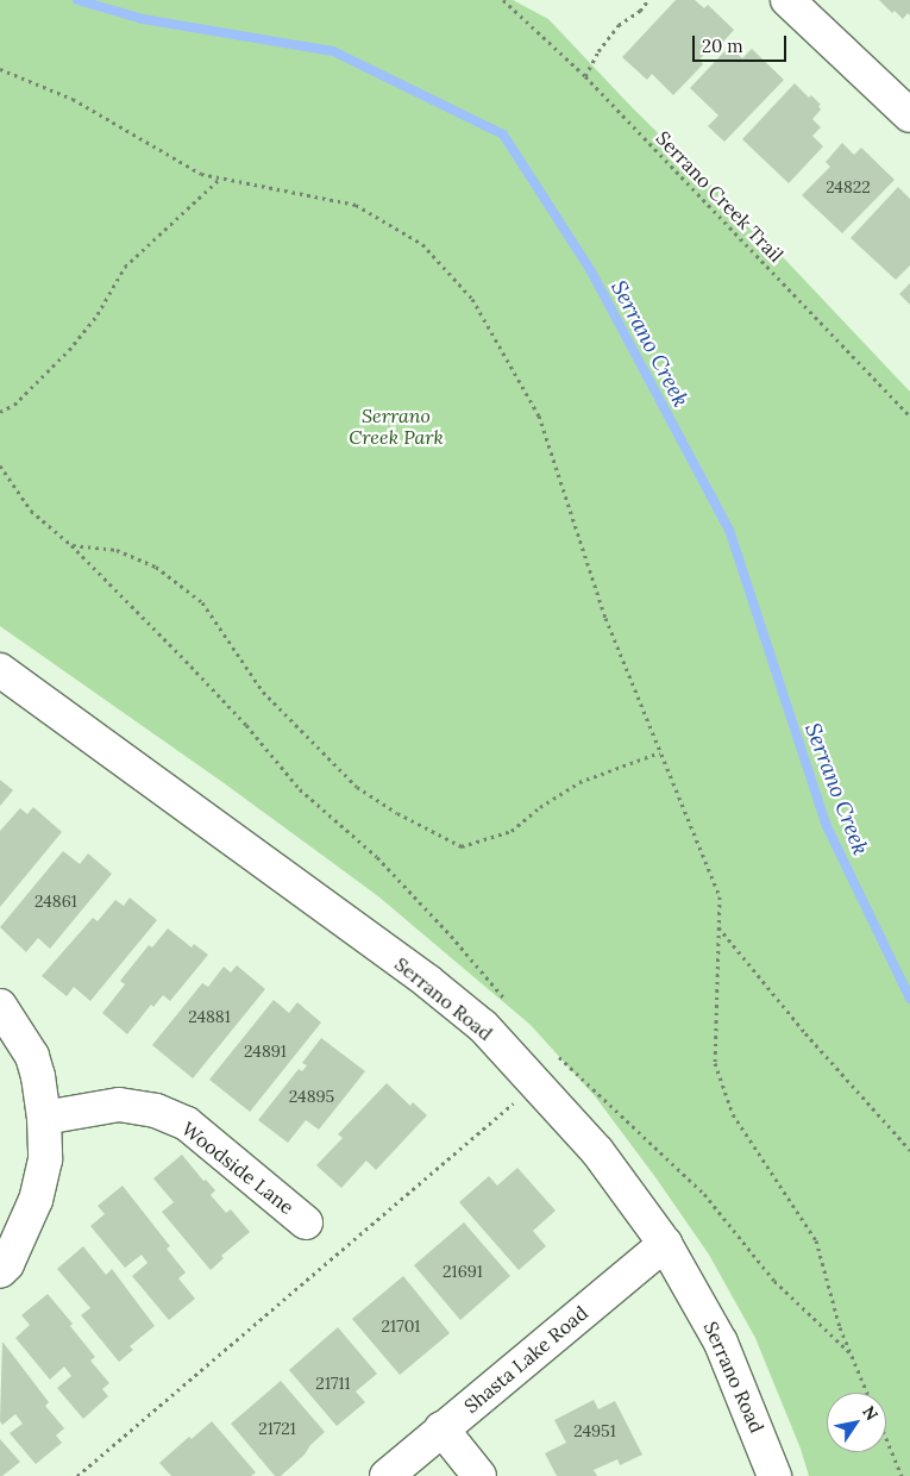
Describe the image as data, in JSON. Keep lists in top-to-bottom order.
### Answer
{
  "streets": {
    "street": ["Serrano Road", "Woodside Lane", "Shasta Lake Road"],
    "path": ["Serrano Creek Trail"]
  },
  "crossings": [
    ["Serrano Road", "Shasta Lake Road"]
  ],
  "water": ["Serrano Creek"],
  "parks": ["Serrano Creek Park"],
  "house_numbers": [
    "24822",
    "24861",
    "24881",
    "24891",
    "24895",
    "21691",
    "21701",
    "21711",
    "21721",
    "24951"
  ],
  "scale_bar": "20 m",
  "north": "top right"
}
